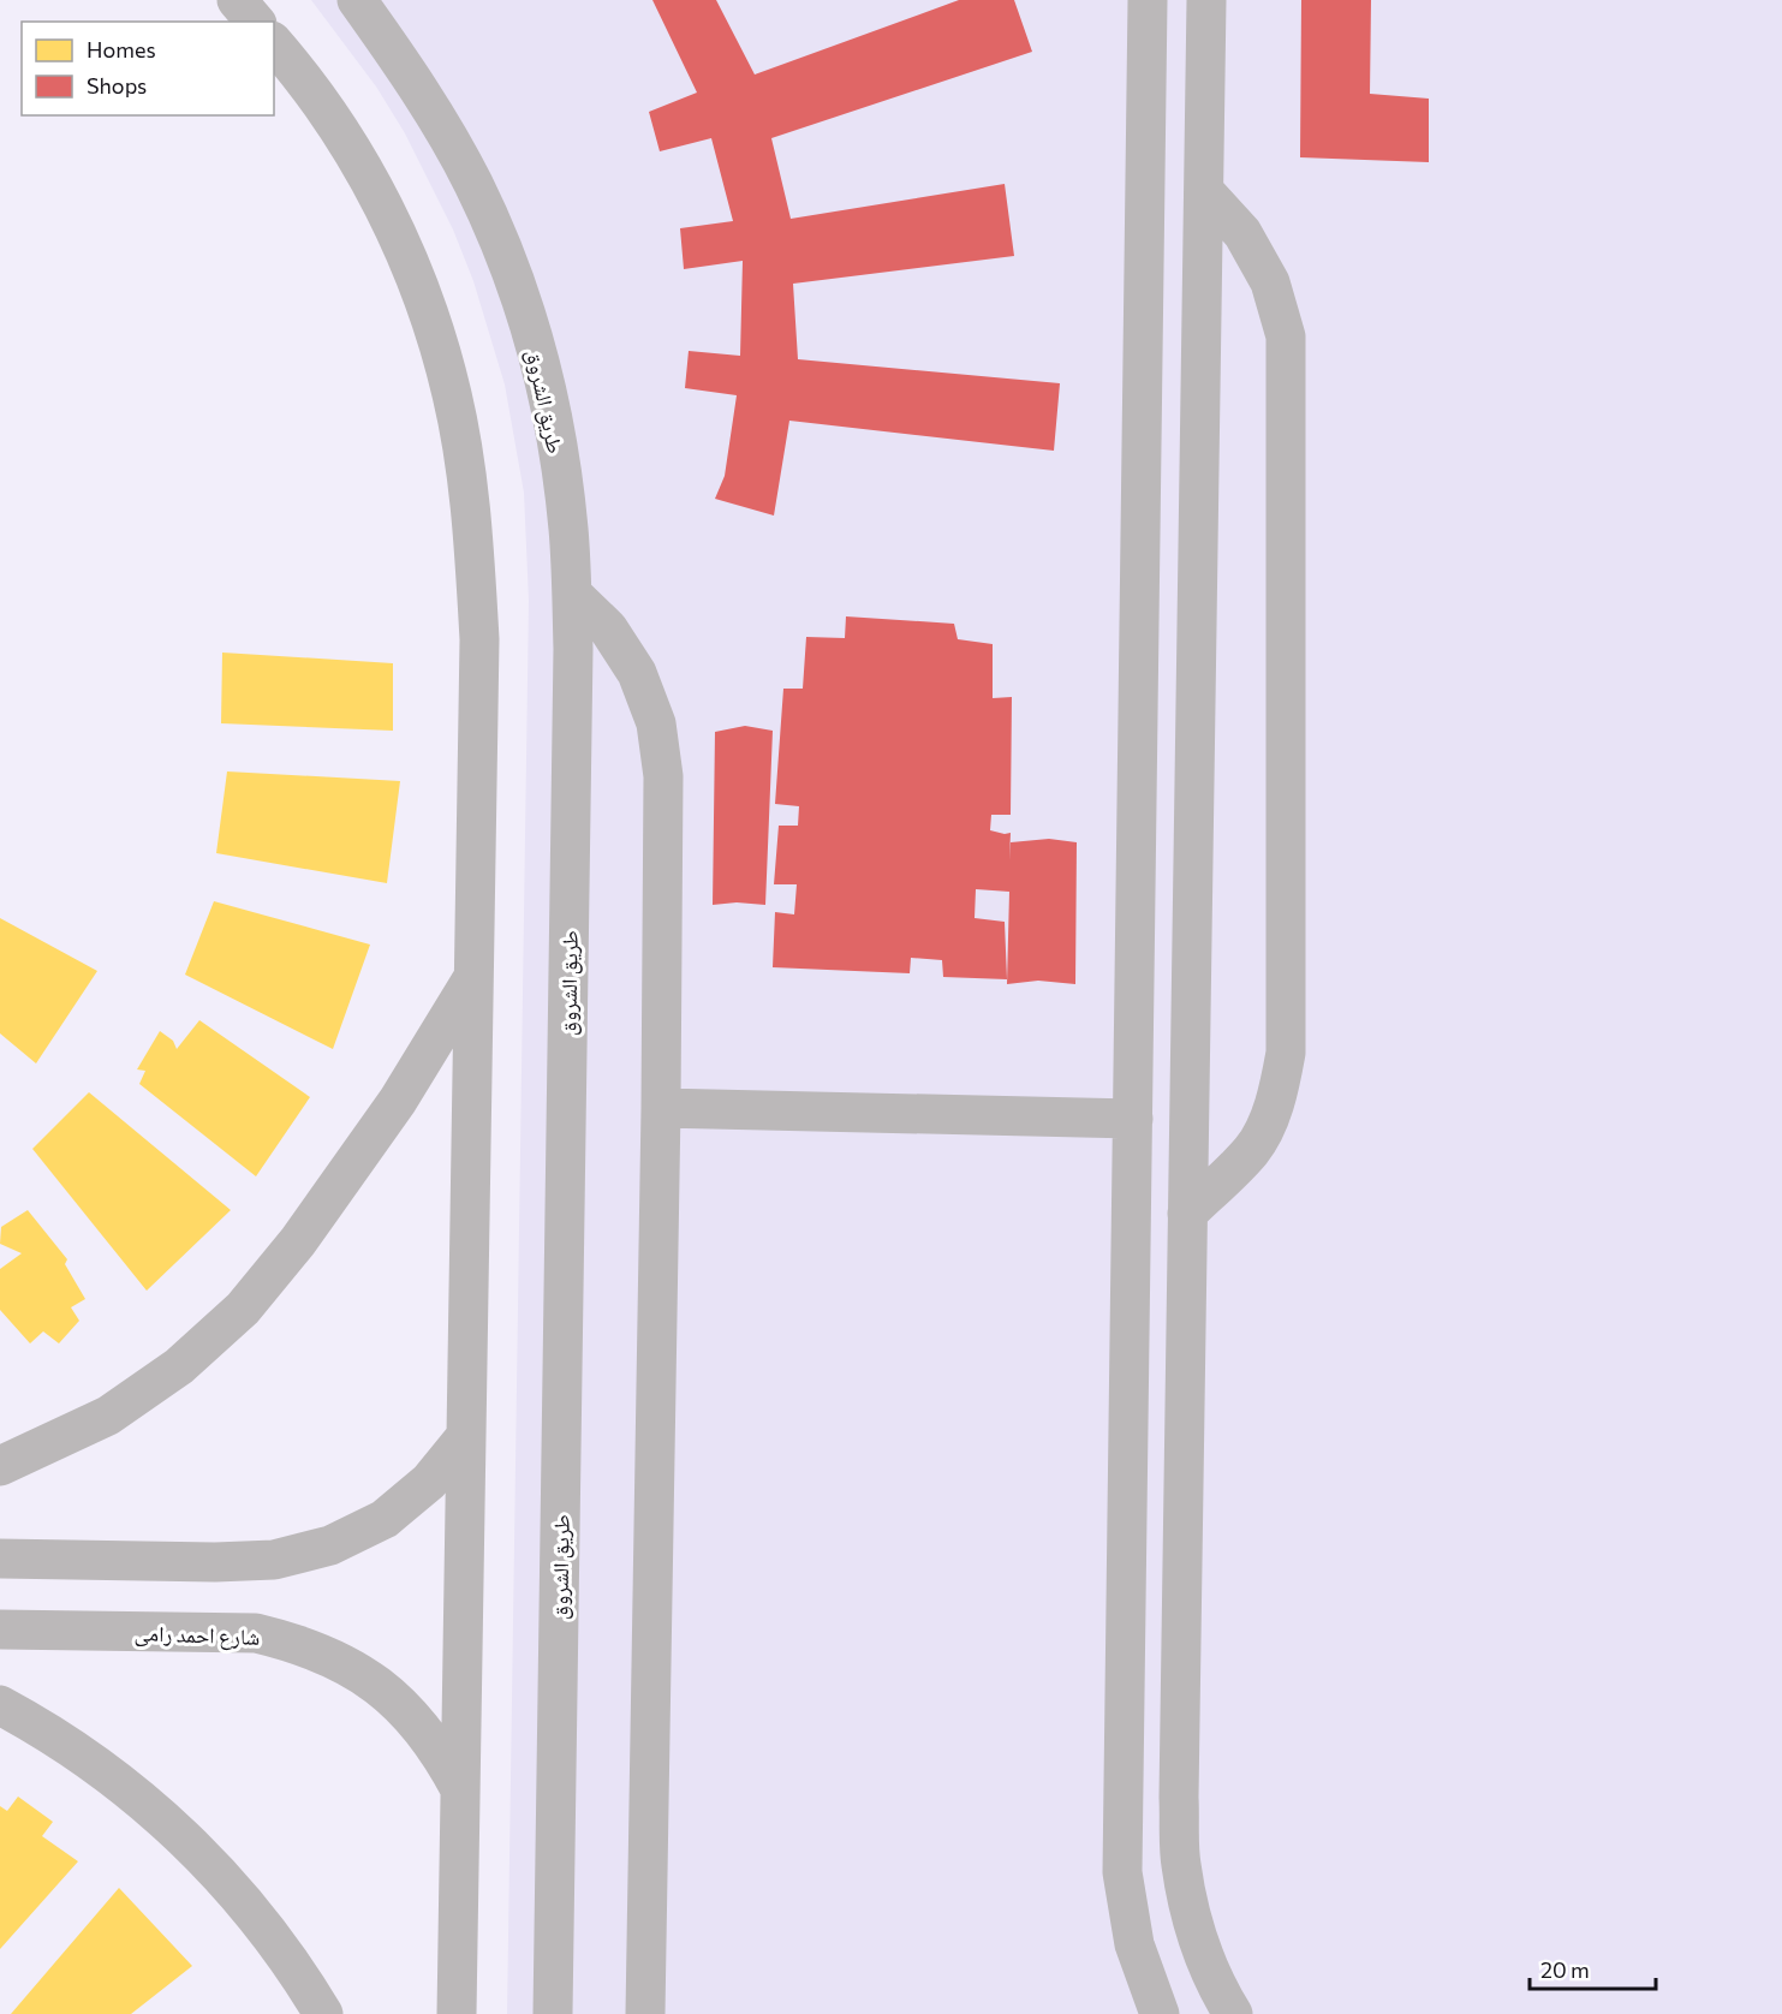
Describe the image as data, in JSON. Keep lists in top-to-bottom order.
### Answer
{
  "streets": {
    "street": ["طريق الشروق", "شارع احمد رامى"]
  },
  "legend": ["Homes", "Shops"],
  "scale_bar": "20 m"
}
